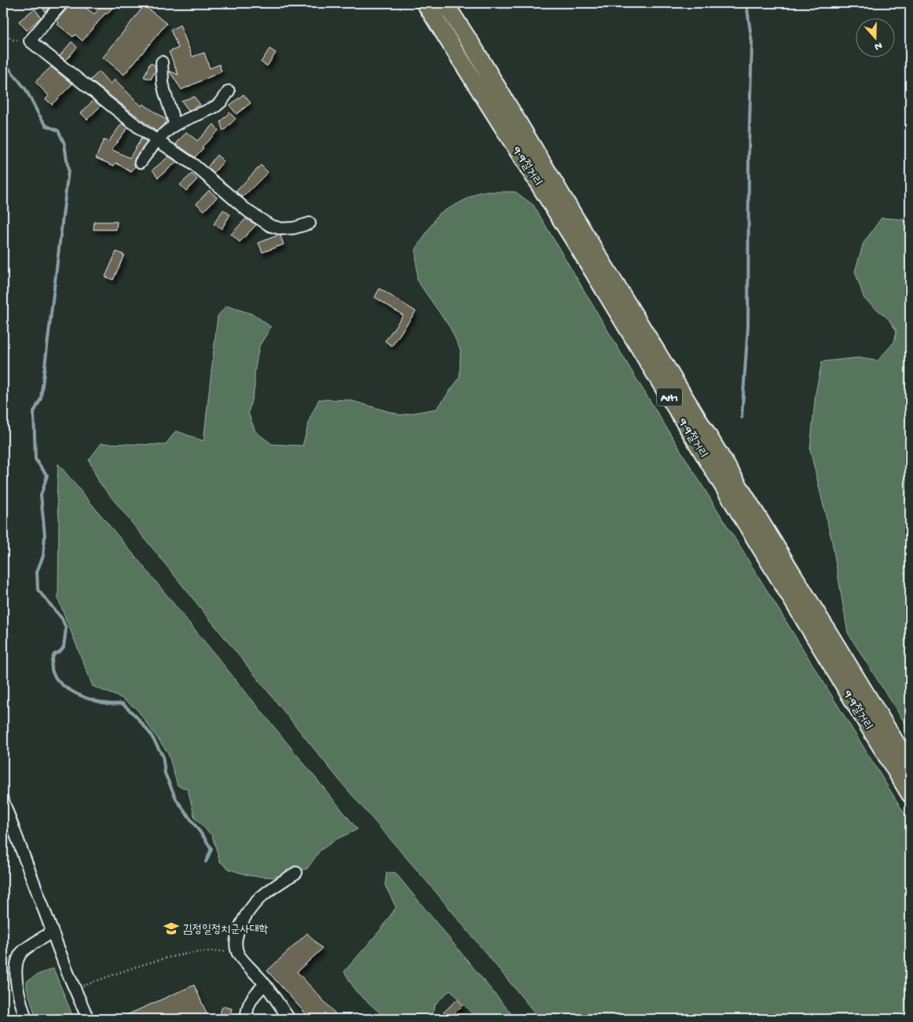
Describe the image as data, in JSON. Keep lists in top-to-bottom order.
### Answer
{
  "streets": {
    "highway": ["9·9절거리", "AH1"]
  },
  "places": {
    "school or university": ["김정일정치군사대학"]
  },
  "north": "bottom"
}
